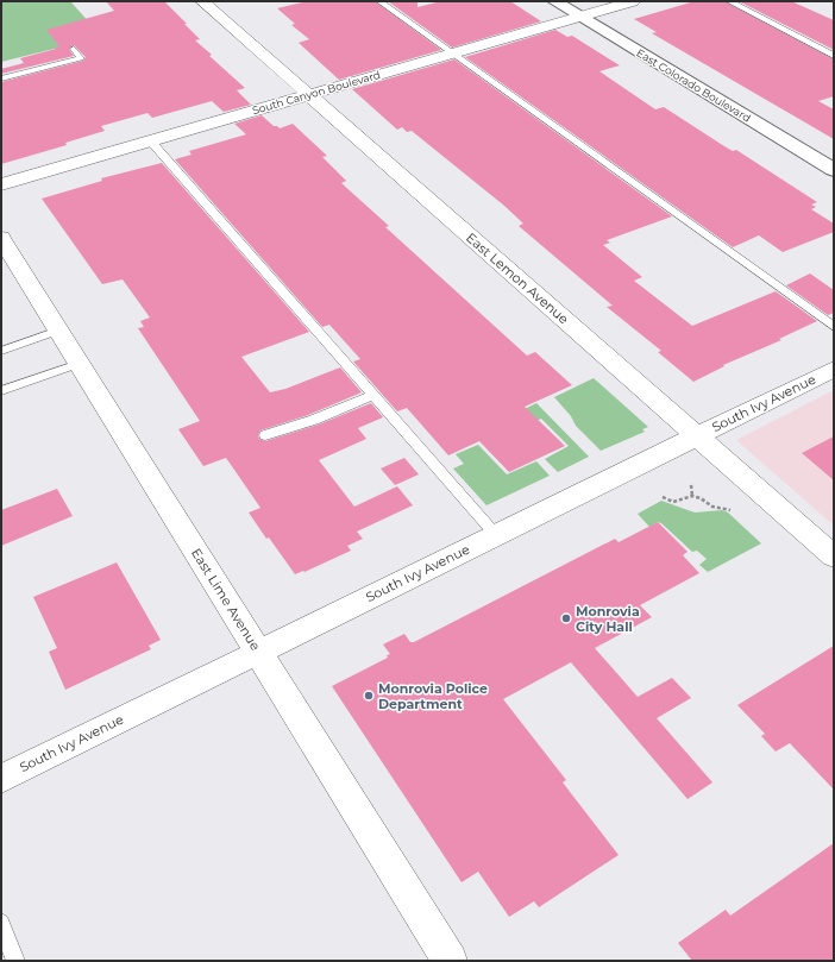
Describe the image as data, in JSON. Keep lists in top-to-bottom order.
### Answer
{
  "streets": {
    "street": [
      "East Colorado Boulevard",
      "South Canyon Boulevard",
      "East Lemon Avenue",
      "South Ivy Avenue",
      "East Lime Avenue"
    ]
  },
  "crossings": [
    ["East Colorado Boulevard", "South Canyon Boulevard"],
    ["South Canyon Boulevard", "East Lemon Avenue"],
    ["East Lemon Avenue", "South Ivy Avenue"],
    ["South Ivy Avenue", "East Lime Avenue"]
  ],
  "places": ["Monrovia City Hall", "Monrovia Police Department"]
}
